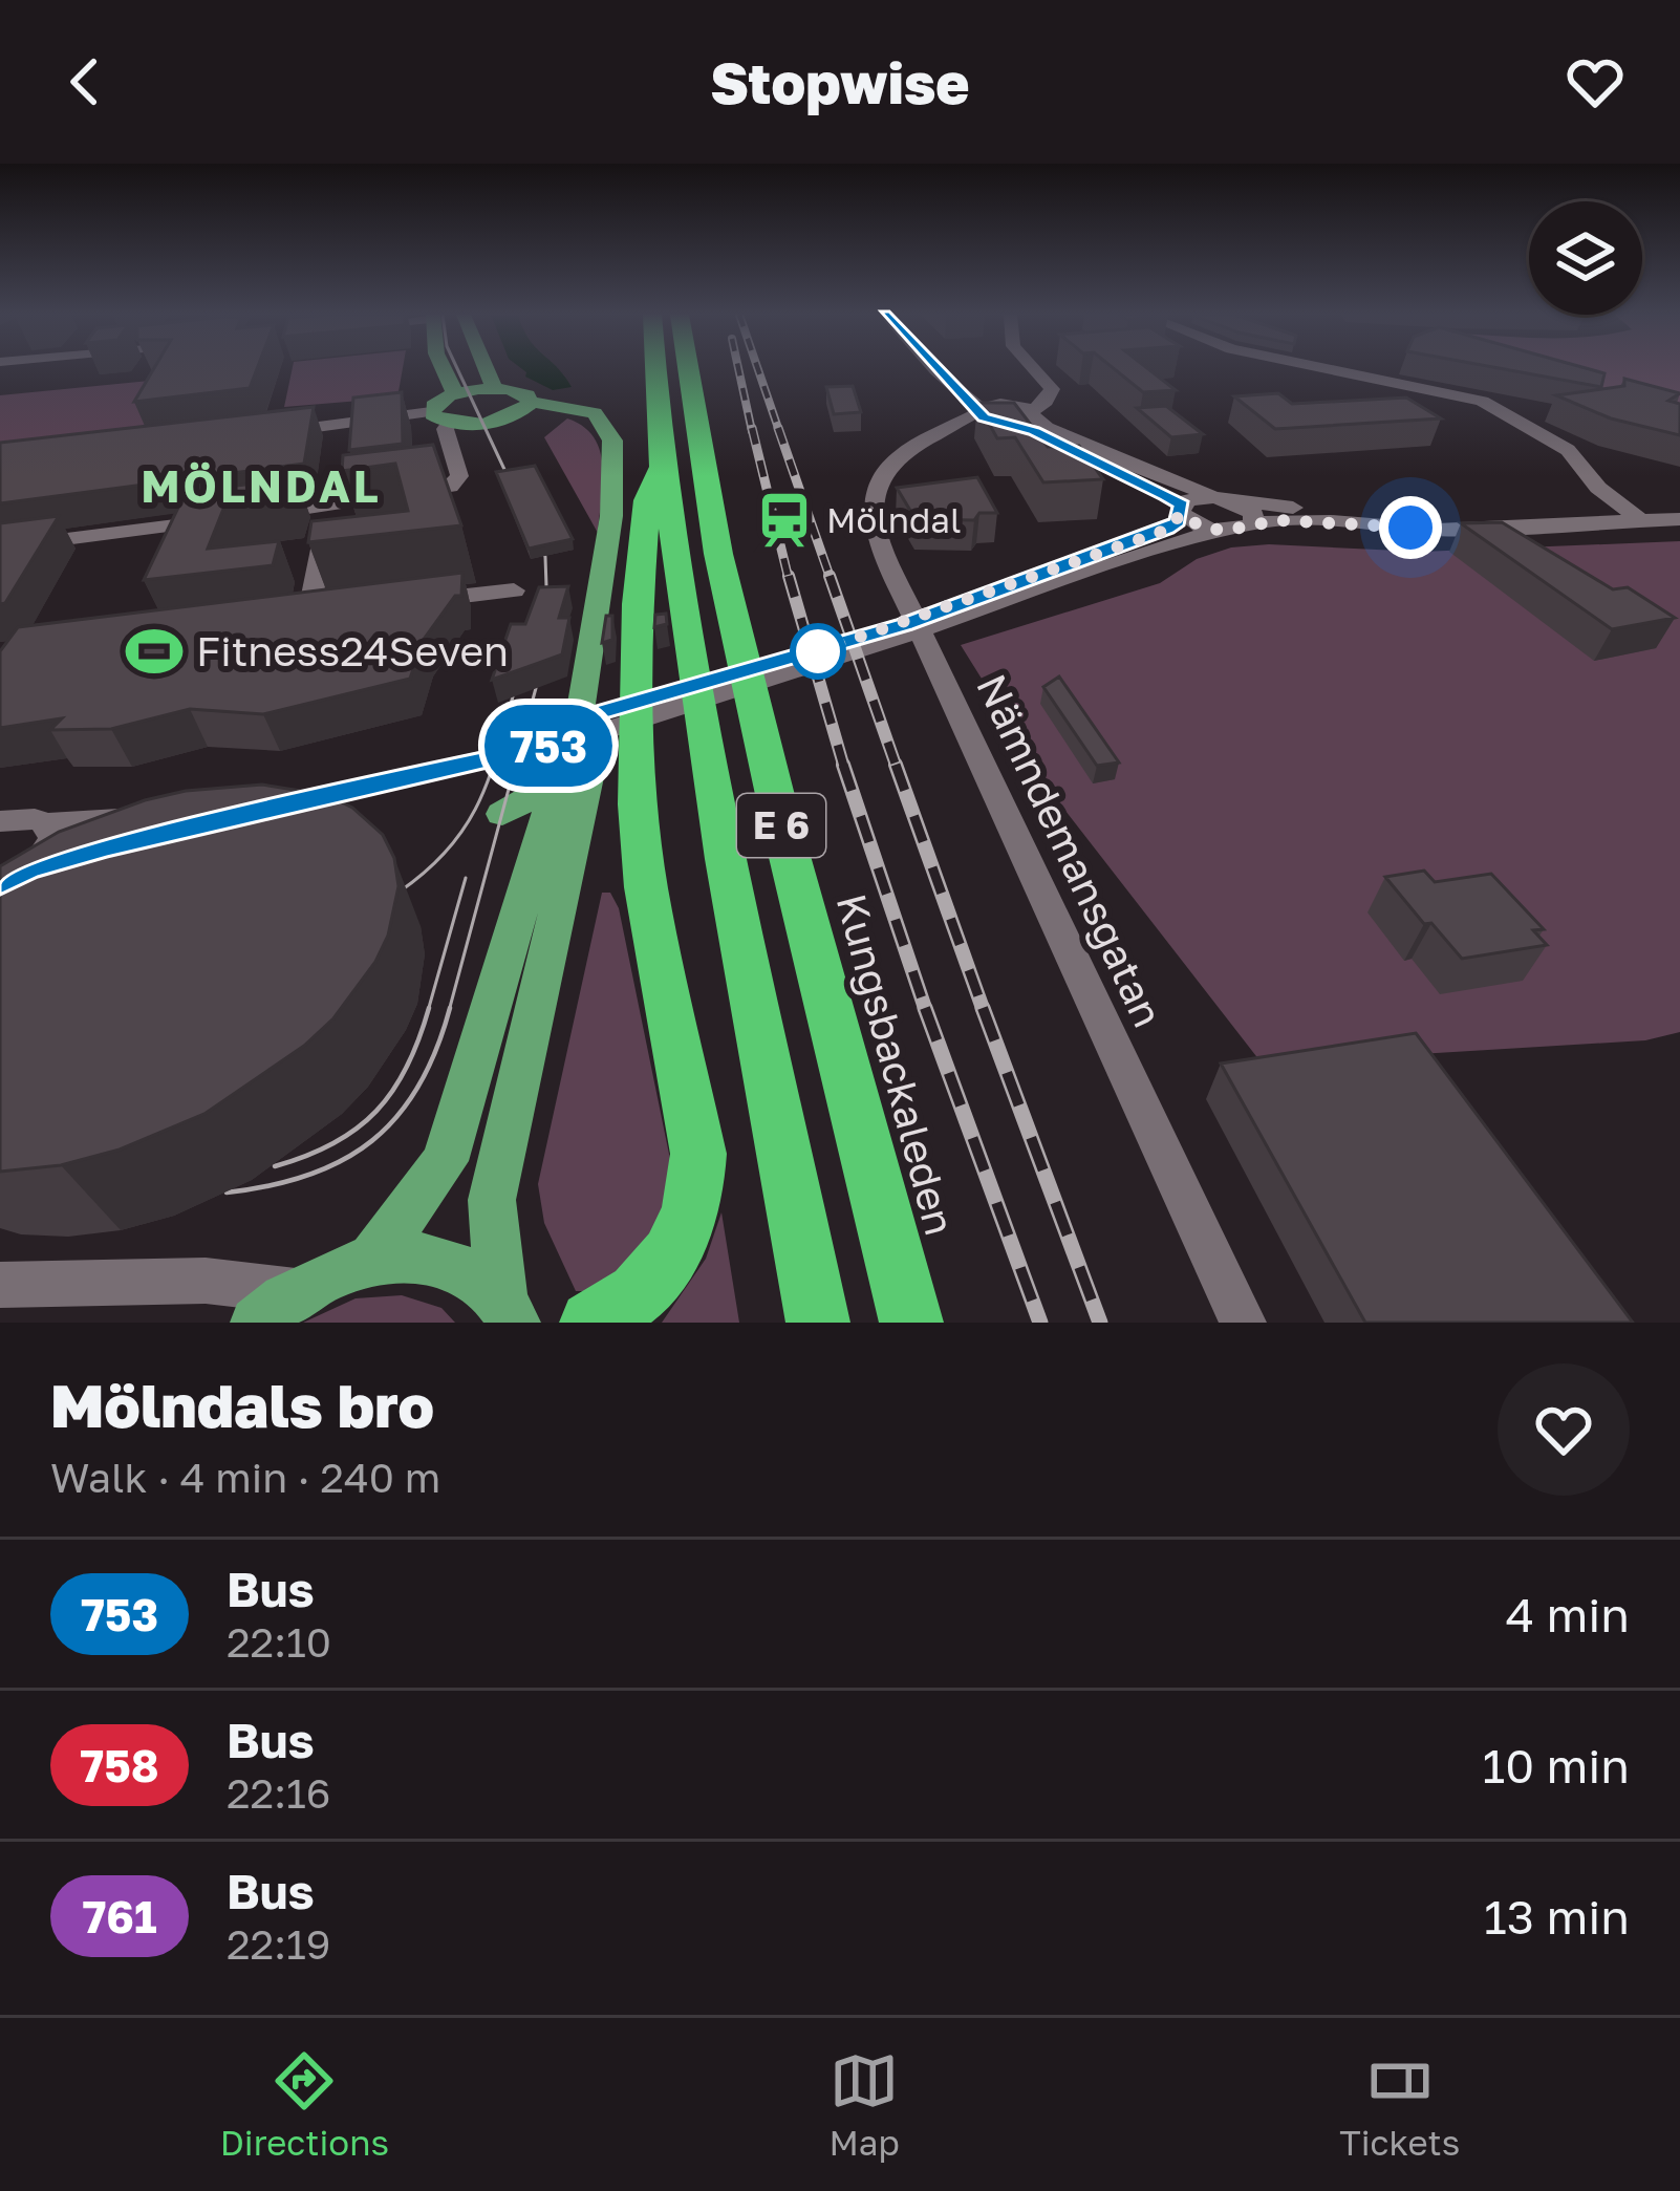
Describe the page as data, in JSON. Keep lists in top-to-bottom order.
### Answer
{
  "streets": {
    "highway": ["E 6", "Kungsbackaleden"],
    "street": ["Nämndemansgatan"]
  },
  "districts": ["MÖLNDAL"],
  "places": {
    "station": ["Mölndal"],
    "sports": ["Fitness24Seven"]
  },
  "lines": ["bus line 753"],
  "page": {
    "header": "Stopwise",
    "on_map": "753",
    "heading": ["Mölndals bro", "Walk · 4 min · 240 m"],
    "list": [
      {
        "mark": "753",
        "name": "Bus",
        "note": "22:10",
        "value": "4 min"
      },
      {
        "mark": "758",
        "name": "Bus",
        "note": "22:16",
        "value": "10 min"
      },
      {
        "mark": "761",
        "name": "Bus",
        "note": "22:19",
        "value": "13 min"
      }
    ],
    "tabs": ["Directions", "Map", "Tickets"]
  }
}
